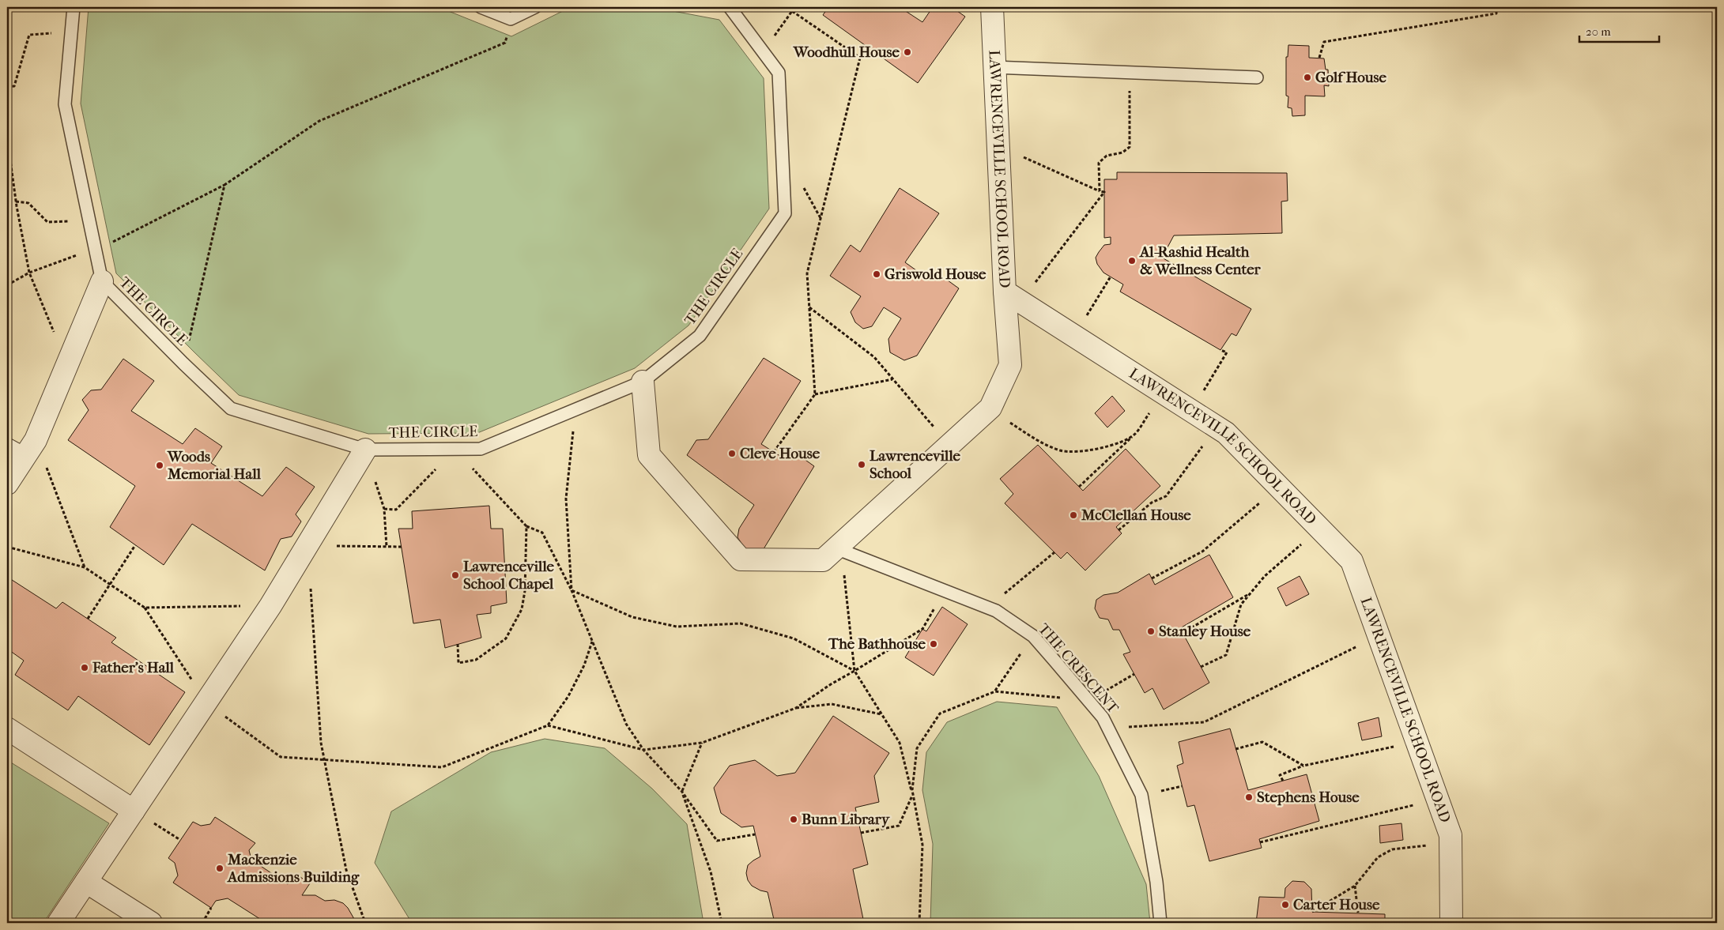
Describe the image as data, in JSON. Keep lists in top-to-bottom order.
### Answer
{
  "streets": {
    "street": ["LAWRENCEVILLE SCHOOL ROAD"],
    "lane": ["THE CIRCLE", "THE CRESCENT"]
  },
  "places": [
    "Woodhull House",
    "Golf House",
    "Al-Rashid Health & Wellness Center",
    "Griswold House",
    "Cleve House",
    "Lawrenceville School",
    "Woods Memorial Hall",
    "McClellan House",
    "Lawrenceville School Chapel",
    "Stanley House",
    "The Bathhouse",
    "Father's Hall",
    "Stephens House",
    "Bunn Library",
    "Mackenzie Admissions Building",
    "Carter House"
  ],
  "scale_bar": "20 m"
}
